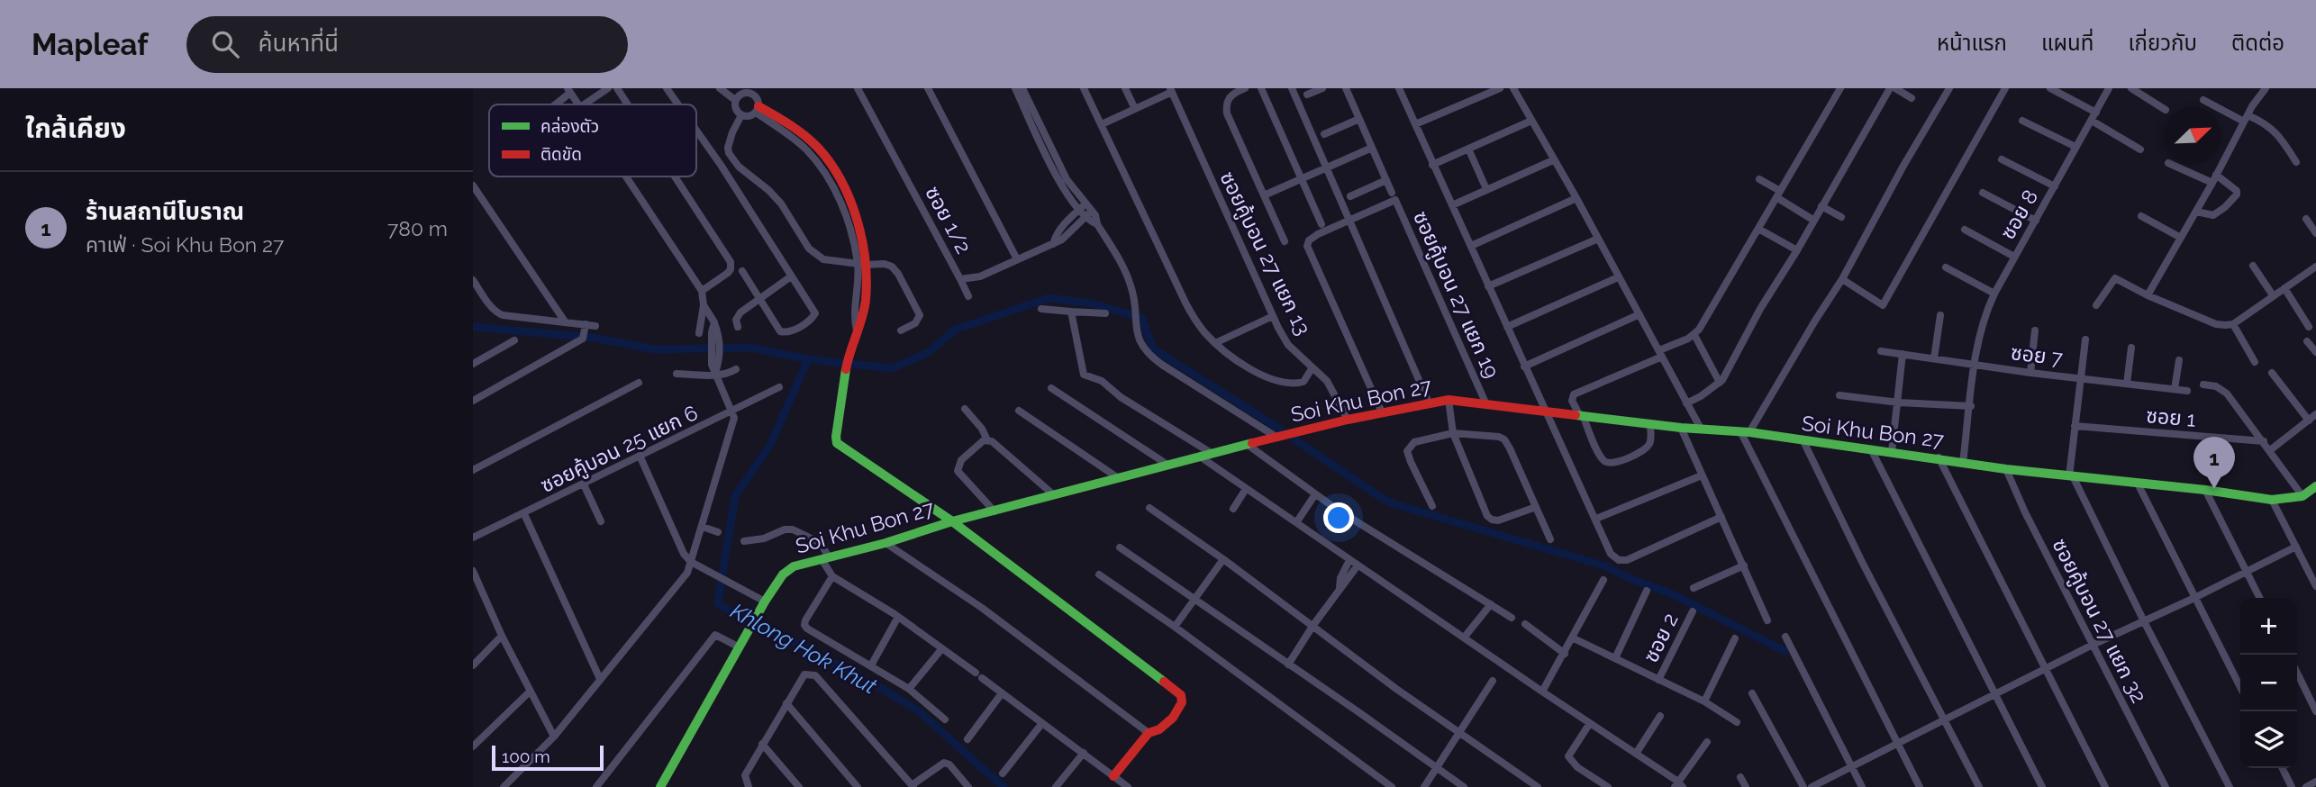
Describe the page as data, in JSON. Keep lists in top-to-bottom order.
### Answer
{
  "streets": {
    "street": [
      "ซอย 8",
      "ซอย 1/2",
      "ซอยคู้บอน 27 แยก 13",
      "ซอยคู้บอน 27 แยก 19",
      "ซอย 7",
      "Soi Khu Bon 27",
      "ซอย 1",
      "ซอยคู้บอน 25 แยก 6",
      "ซอยคู้บอน 27 แยก 32",
      "ซอย 2"
    ]
  },
  "crossings": [
    ["ซอย 8", "ซอย 7"],
    ["ซอย 8", "Soi Khu Bon 27"],
    ["ซอยคู้บอน 27 แยก 13", "Soi Khu Bon 27"],
    ["ซอยคู้บอน 27 แยก 19", "Soi Khu Bon 27"],
    ["Soi Khu Bon 27", "ซอยคู้บอน 27 แยก 32"]
  ],
  "water": ["Khlong Hok Khut"],
  "legend": ["คล่องตัว", "ติดขัด"],
  "scale_bar": "100 m",
  "north": "top right",
  "page": {
    "header": "Mapleaf",
    "search": "ค้นหาที่นี่",
    "nav": [
      "หน้าแรก",
      "แผนที่",
      "เกี่ยวกับ",
      "ติดต่อ"
    ],
    "heading": "ใกล้เคียง",
    "list": [
      {
        "mark": "1",
        "name": "ร้านสถานีโบราณ",
        "note": "คาเฟ่ · Soi Khu Bon 27",
        "value": "780 m"
      }
    ],
    "pins": "1",
    "map_buttons": ["+", "−"],
    "scale": "100 m"
  }
}
